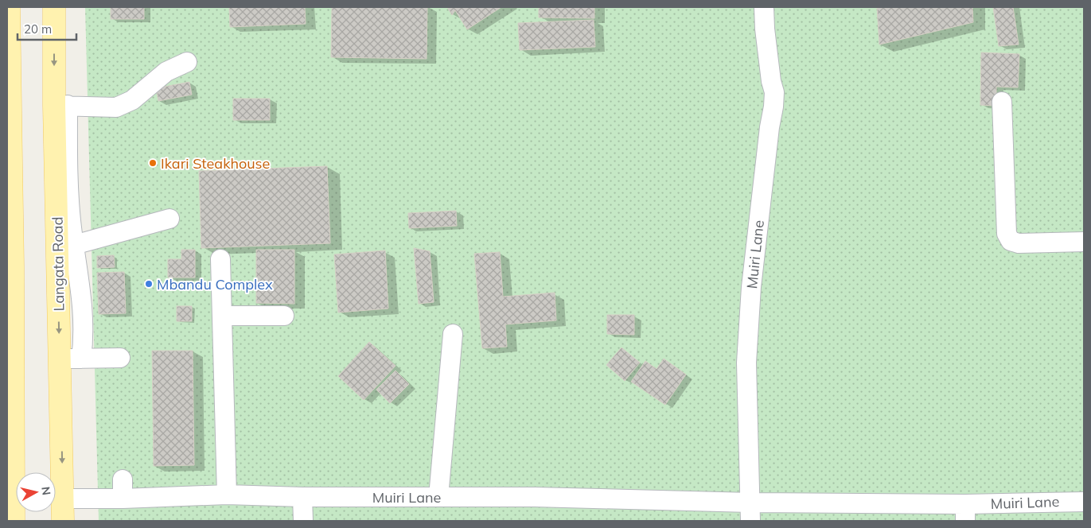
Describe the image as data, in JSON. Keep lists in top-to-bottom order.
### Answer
{
  "streets": {
    "main road": ["Langata Road"],
    "street": ["Muiri Lane"]
  },
  "crossings": [
    ["Muiri Lane", "Langata Road"]
  ],
  "places": ["Ikari Steakhouse", "Mbandu Complex"],
  "scale_bar": "20 m",
  "north": "right"
}
